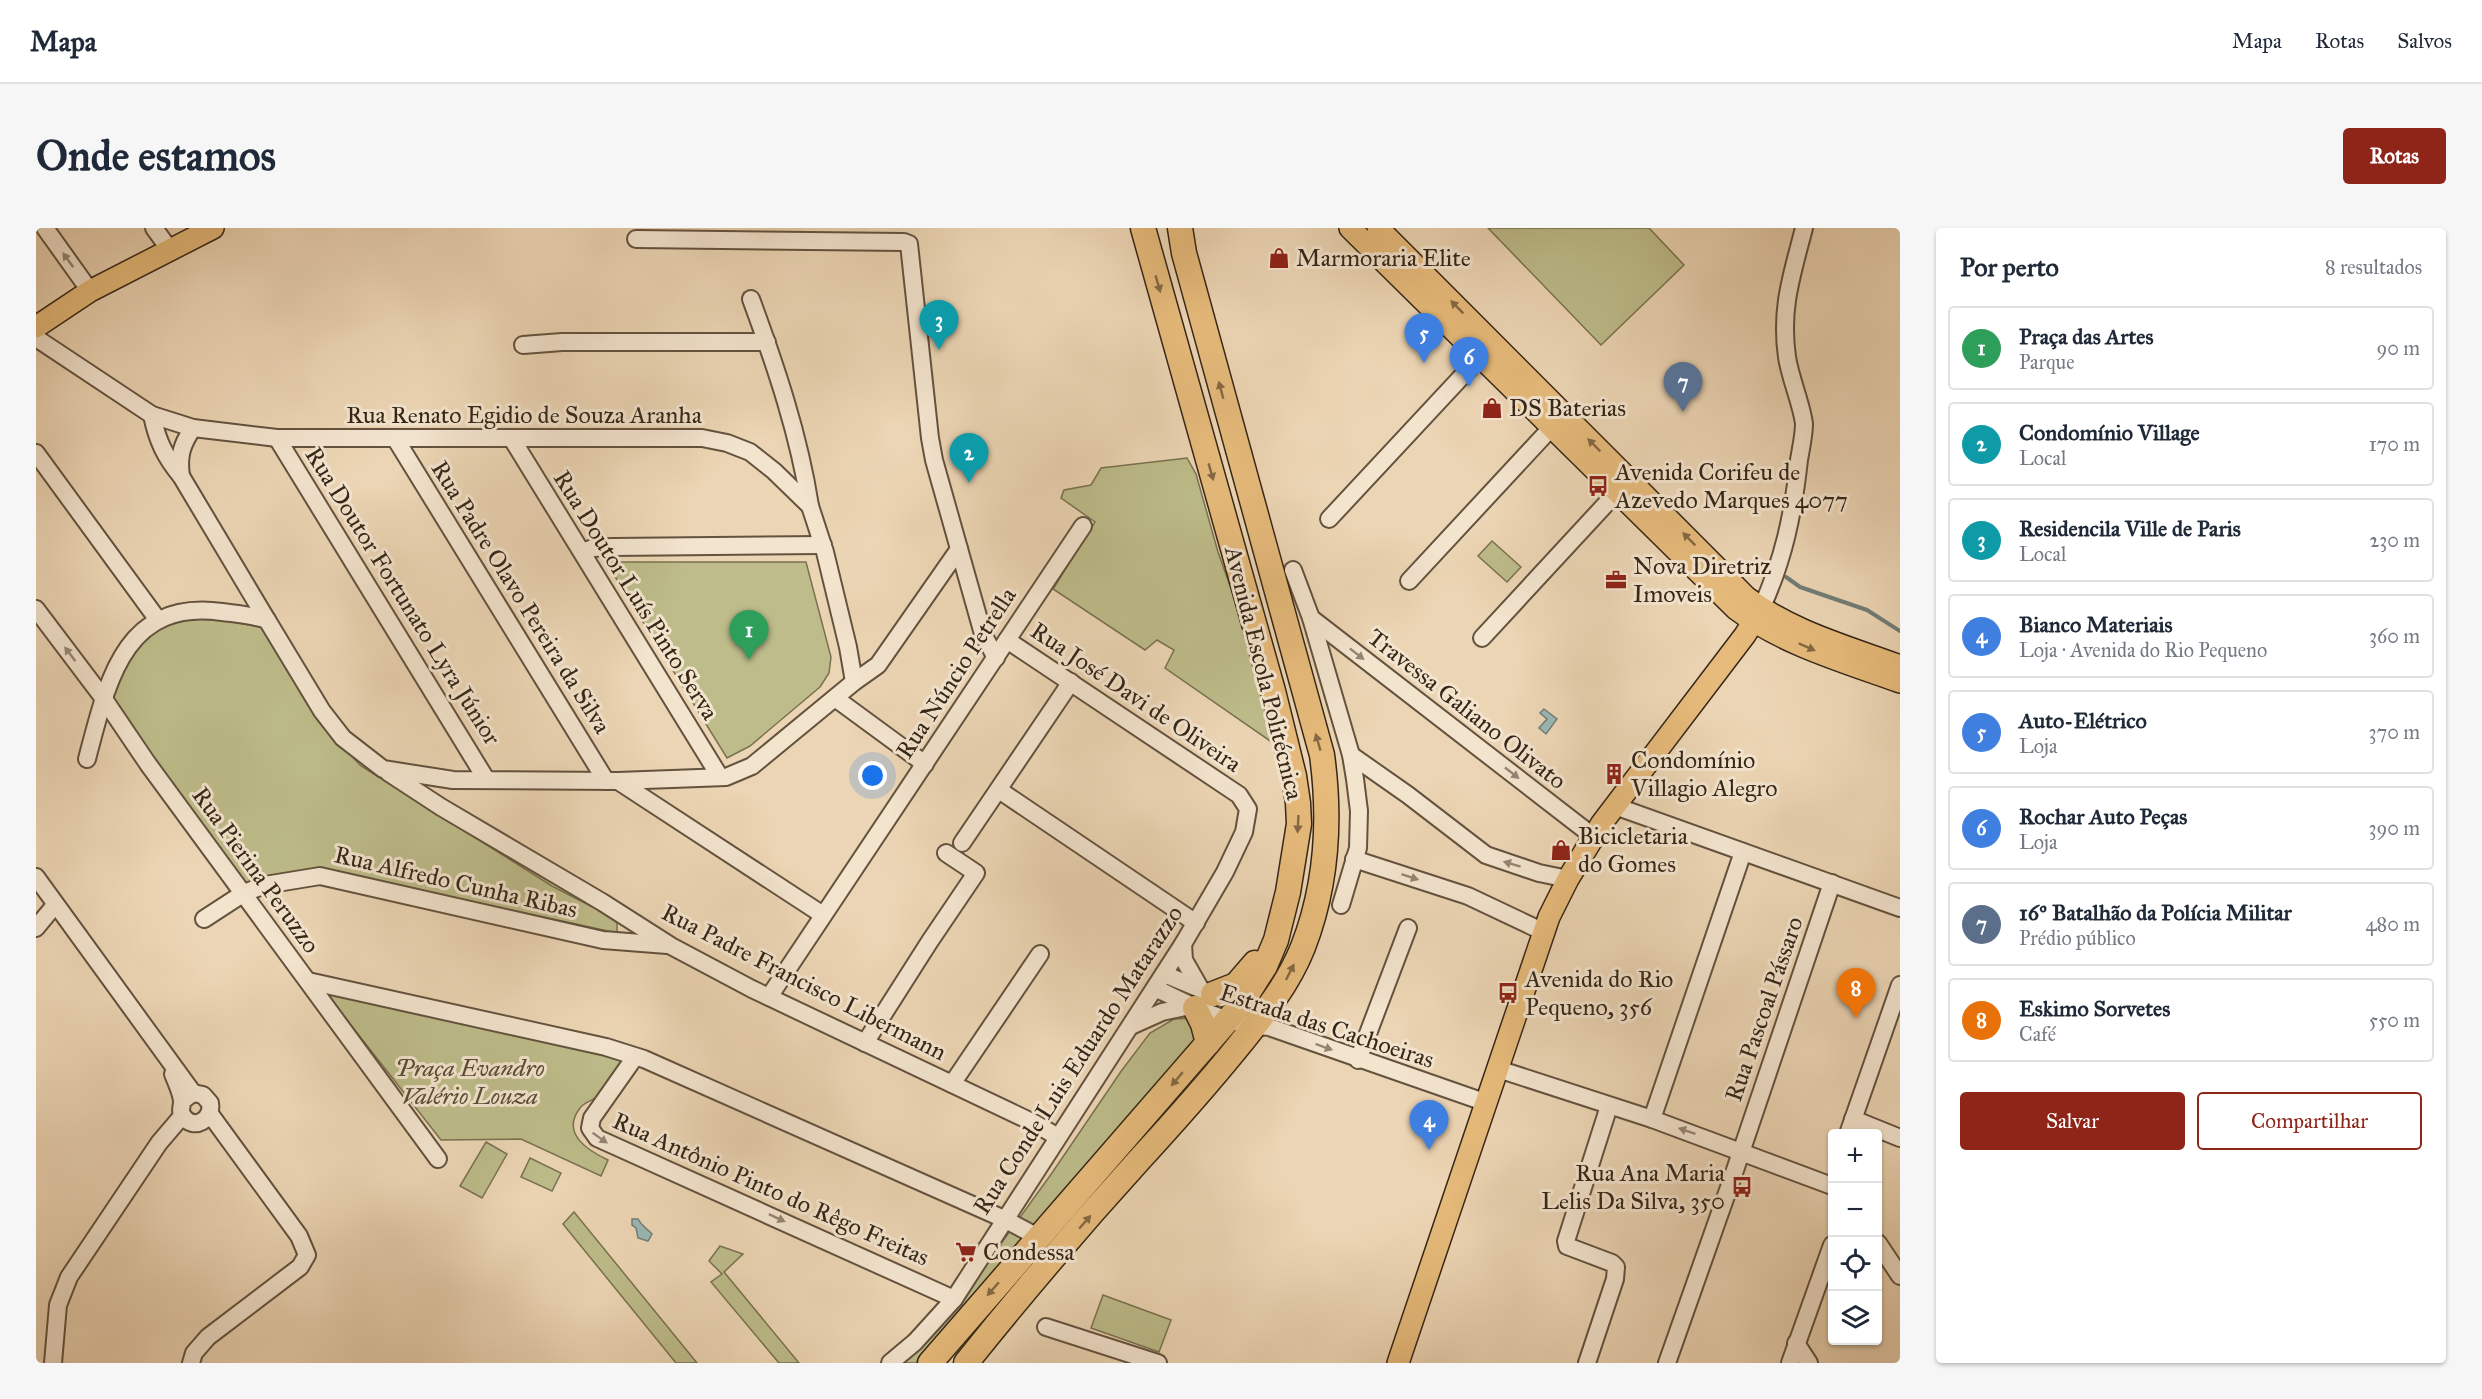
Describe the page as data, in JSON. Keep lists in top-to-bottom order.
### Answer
{
  "streets": {
    "highway": ["Avenida Escola Politécnica"],
    "street": [
      "Rua Renato Egidio de Souza Aranha",
      "Rua Doutor Luís Pinto Serva",
      "Rua Doutor Fortunato Lyra Júnior",
      "Rua Padre Olavo Pereira da Silva",
      "Rua Núncio Petrella",
      "Rua José Davi de Oliveira",
      "Travessa Galiano Olivato",
      "Rua Pierina Peruzzo",
      "Rua Alfredo Cunha Ribas",
      "Rua Padre Francisco Libermann",
      "Rua Pascoal Pássaro",
      "Estrada das Cachoeiras",
      "Rua Conde Luis Eduardo Matarazzo",
      "Rua Antônio Pinto do Rêgo Freitas"
    ]
  },
  "crossings": [
    ["Rua Renato Egidio de Souza Aranha", "Rua Doutor Luís Pinto Serva"],
    ["Rua Renato Egidio de Souza Aranha", "Rua Doutor Fortunato Lyra Júnior"],
    ["Rua Renato Egidio de Souza Aranha", "Rua Padre Olavo Pereira da Silva"],
    ["Rua Núncio Petrella", "Rua José Davi de Oliveira"],
    ["Rua Núncio Petrella", "Rua Padre Francisco Libermann"],
    ["Avenida Escola Politécnica", "Estrada das Cachoeiras"],
    ["Rua José Davi de Oliveira", "Rua Conde Luis Eduardo Matarazzo"],
    ["Rua Pierina Peruzzo", "Rua Alfredo Cunha Ribas"],
    ["Rua Alfredo Cunha Ribas", "Rua Padre Francisco Libermann"],
    ["Rua Padre Francisco Libermann", "Rua Conde Luis Eduardo Matarazzo"],
    ["Estrada das Cachoeiras", "Rua Conde Luis Eduardo Matarazzo"],
    ["Rua Conde Luis Eduardo Matarazzo", "Rua Antônio Pinto do Rêgo Freitas"]
  ],
  "parks": ["Praça Evandro Valério Louza"],
  "places": {
    "shop": ["Marmoraria Elite", "DS Baterias", "Bicicletaria do Gomes"],
    "bus stop": ["Avenida Corifeu de Azevedo Marques 4077", "Avenida do Rio Pequeno, 356", "Rua Ana Maria Lelis Da Silva, 350"],
    "office": ["Nova Diretriz Imoveis"],
    "building": ["Condomínio Villagio Alegro"],
    "supermarket": ["Condessa"]
  },
  "page": {
    "header": "Mapa",
    "nav": ["Mapa", "Rotas", "Salvos"],
    "buttons": [
      "Rotas",
      ["Salvar", "Compartilhar"]
    ],
    "title": "Onde estamos",
    "heading": ["Por perto", "8 resultados"],
    "pins": [
      "3",
      "5",
      "6",
      "7",
      "2",
      "1",
      "8",
      "4"
    ],
    "list": [
      {
        "mark": "1",
        "name": "Praça das Artes",
        "note": "Parque",
        "value": "90 m"
      },
      {
        "mark": "2",
        "name": "Condomínio Village",
        "note": "Local",
        "value": "170 m"
      },
      {
        "mark": "3",
        "name": "Residencila Ville de Paris",
        "note": "Local",
        "value": "230 m"
      },
      {
        "mark": "4",
        "name": "Bianco Materiais",
        "note": "Loja · Avenida do Rio Pequeno",
        "value": "360 m"
      },
      {
        "mark": "5",
        "name": "Auto-Elétrico",
        "note": "Loja",
        "value": "370 m"
      },
      {
        "mark": "6",
        "name": "Rochar Auto Peças",
        "note": "Loja",
        "value": "390 m"
      },
      {
        "mark": "7",
        "name": "16º Batalhão da Polícia Militar",
        "note": "Prédio público",
        "value": "480 m"
      },
      {
        "mark": "8",
        "name": "Eskimo Sorvetes",
        "note": "Café",
        "value": "550 m"
      }
    ],
    "map_buttons": ["+", "−"]
  }
}
